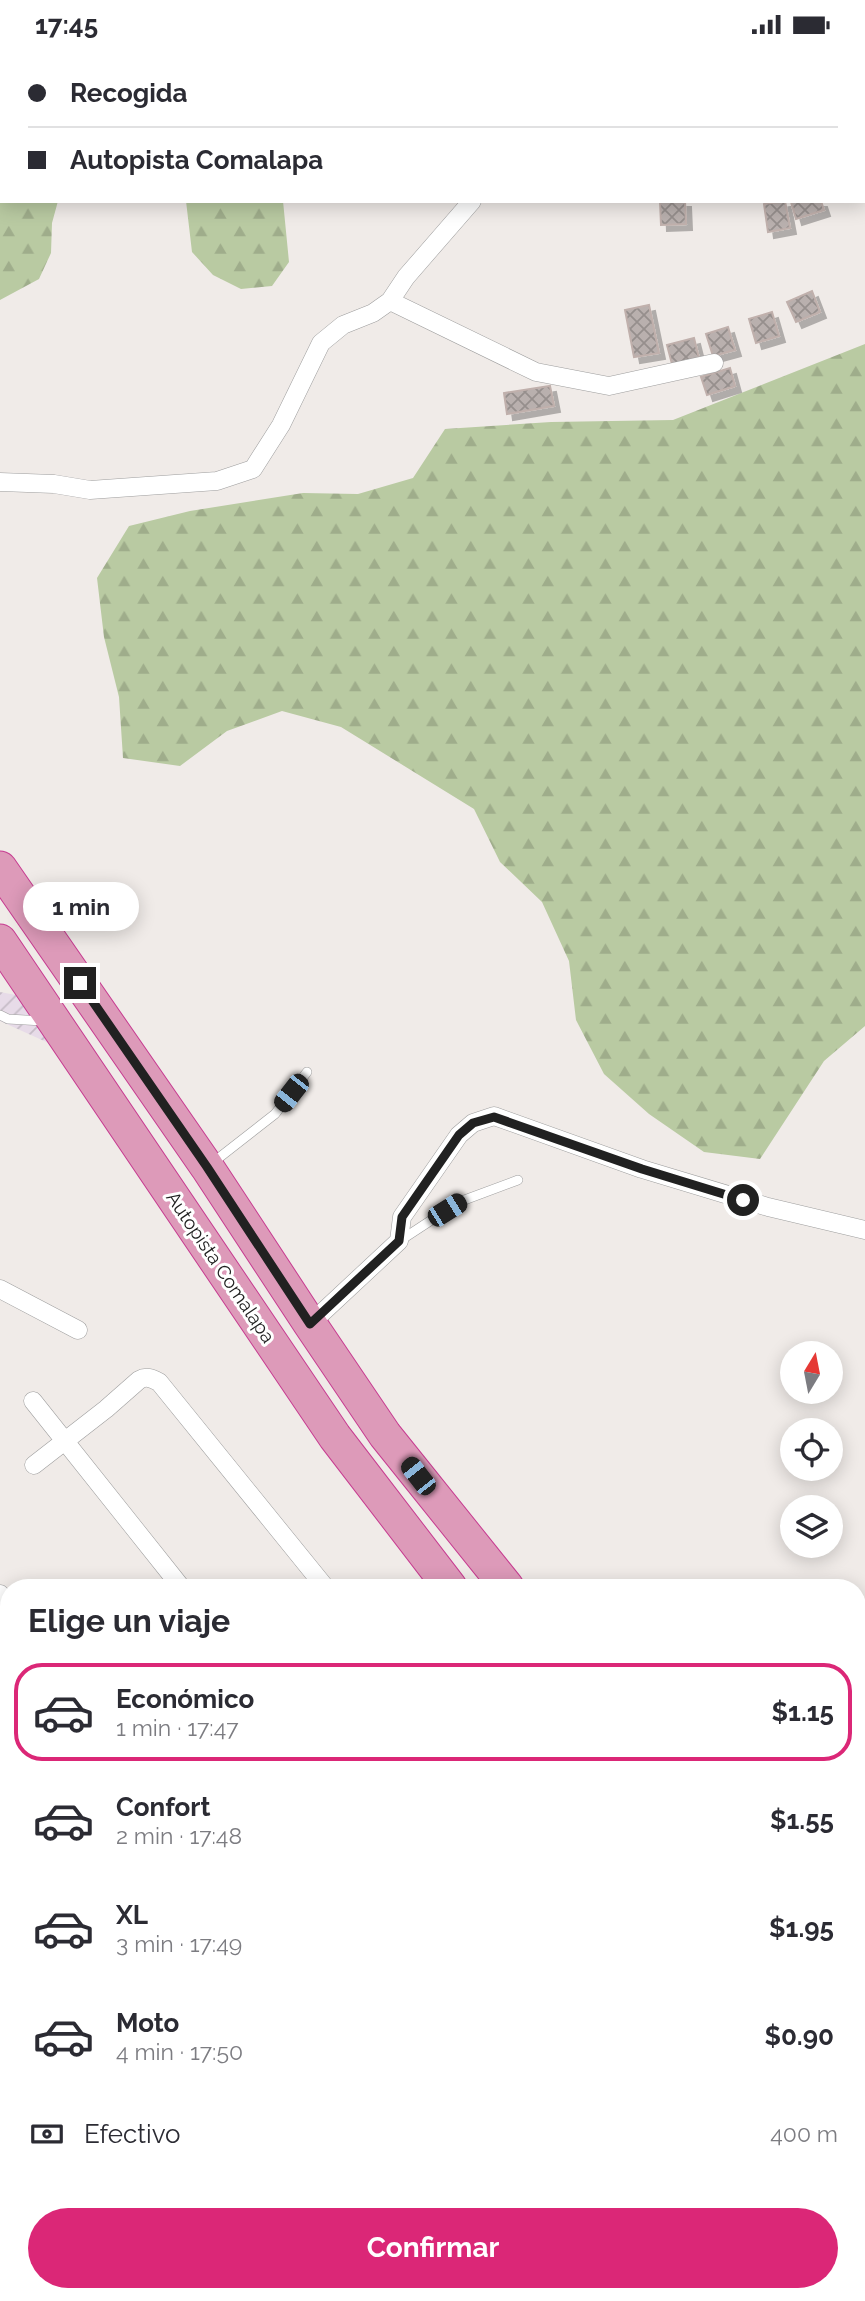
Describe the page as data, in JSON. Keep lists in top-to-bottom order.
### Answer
{
  "streets": {
    "highway": ["Autopista Comalapa"]
  },
  "north": "top",
  "page": {
    "status": "17:45",
    "banner": ["Recogida", "Autopista Comalapa"],
    "bubble": "1 min",
    "heading": "Elige un viaje",
    "list": [
      {
        "name": "Económico",
        "note": "1 min · 17:47",
        "value": "$1.15"
      },
      {
        "name": "Confort",
        "note": "2 min · 17:48",
        "value": "$1.55"
      },
      {
        "name": "XL",
        "note": "3 min · 17:49",
        "value": "$1.95"
      },
      {
        "name": "Moto",
        "note": "4 min · 17:50",
        "value": "$0.90"
      }
    ],
    "pay": ["Efectivo", "400 m"],
    "buttons": "Confirmar"
  }
}
